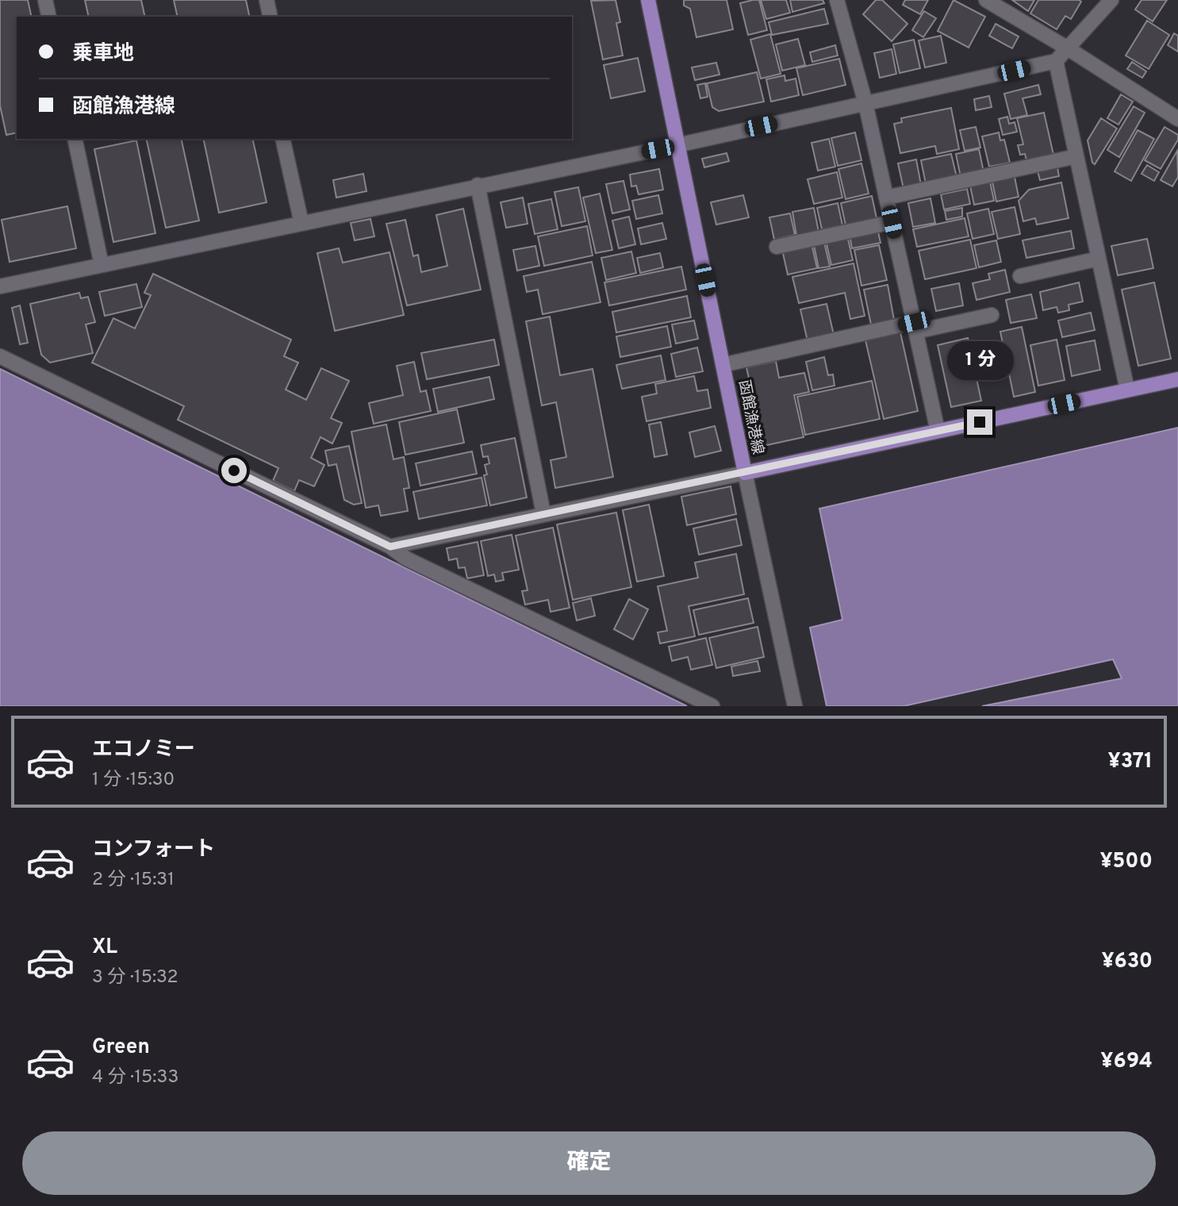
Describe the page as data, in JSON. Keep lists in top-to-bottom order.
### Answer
{
  "streets": {
    "main road": ["函館漁港線"]
  },
  "page": {
    "banner": ["乗車地", "函館漁港線"],
    "bubble": "1 分",
    "list": [
      {
        "name": "エコノミー",
        "note": "1 分 · 15:30",
        "value": "¥371"
      },
      {
        "name": "コンフォート",
        "note": "2 分 · 15:31",
        "value": "¥500"
      },
      {
        "name": "XL",
        "note": "3 分 · 15:32",
        "value": "¥630"
      },
      {
        "name": "Green",
        "note": "4 分 · 15:33",
        "value": "¥694"
      }
    ],
    "buttons": "確定"
  }
}
